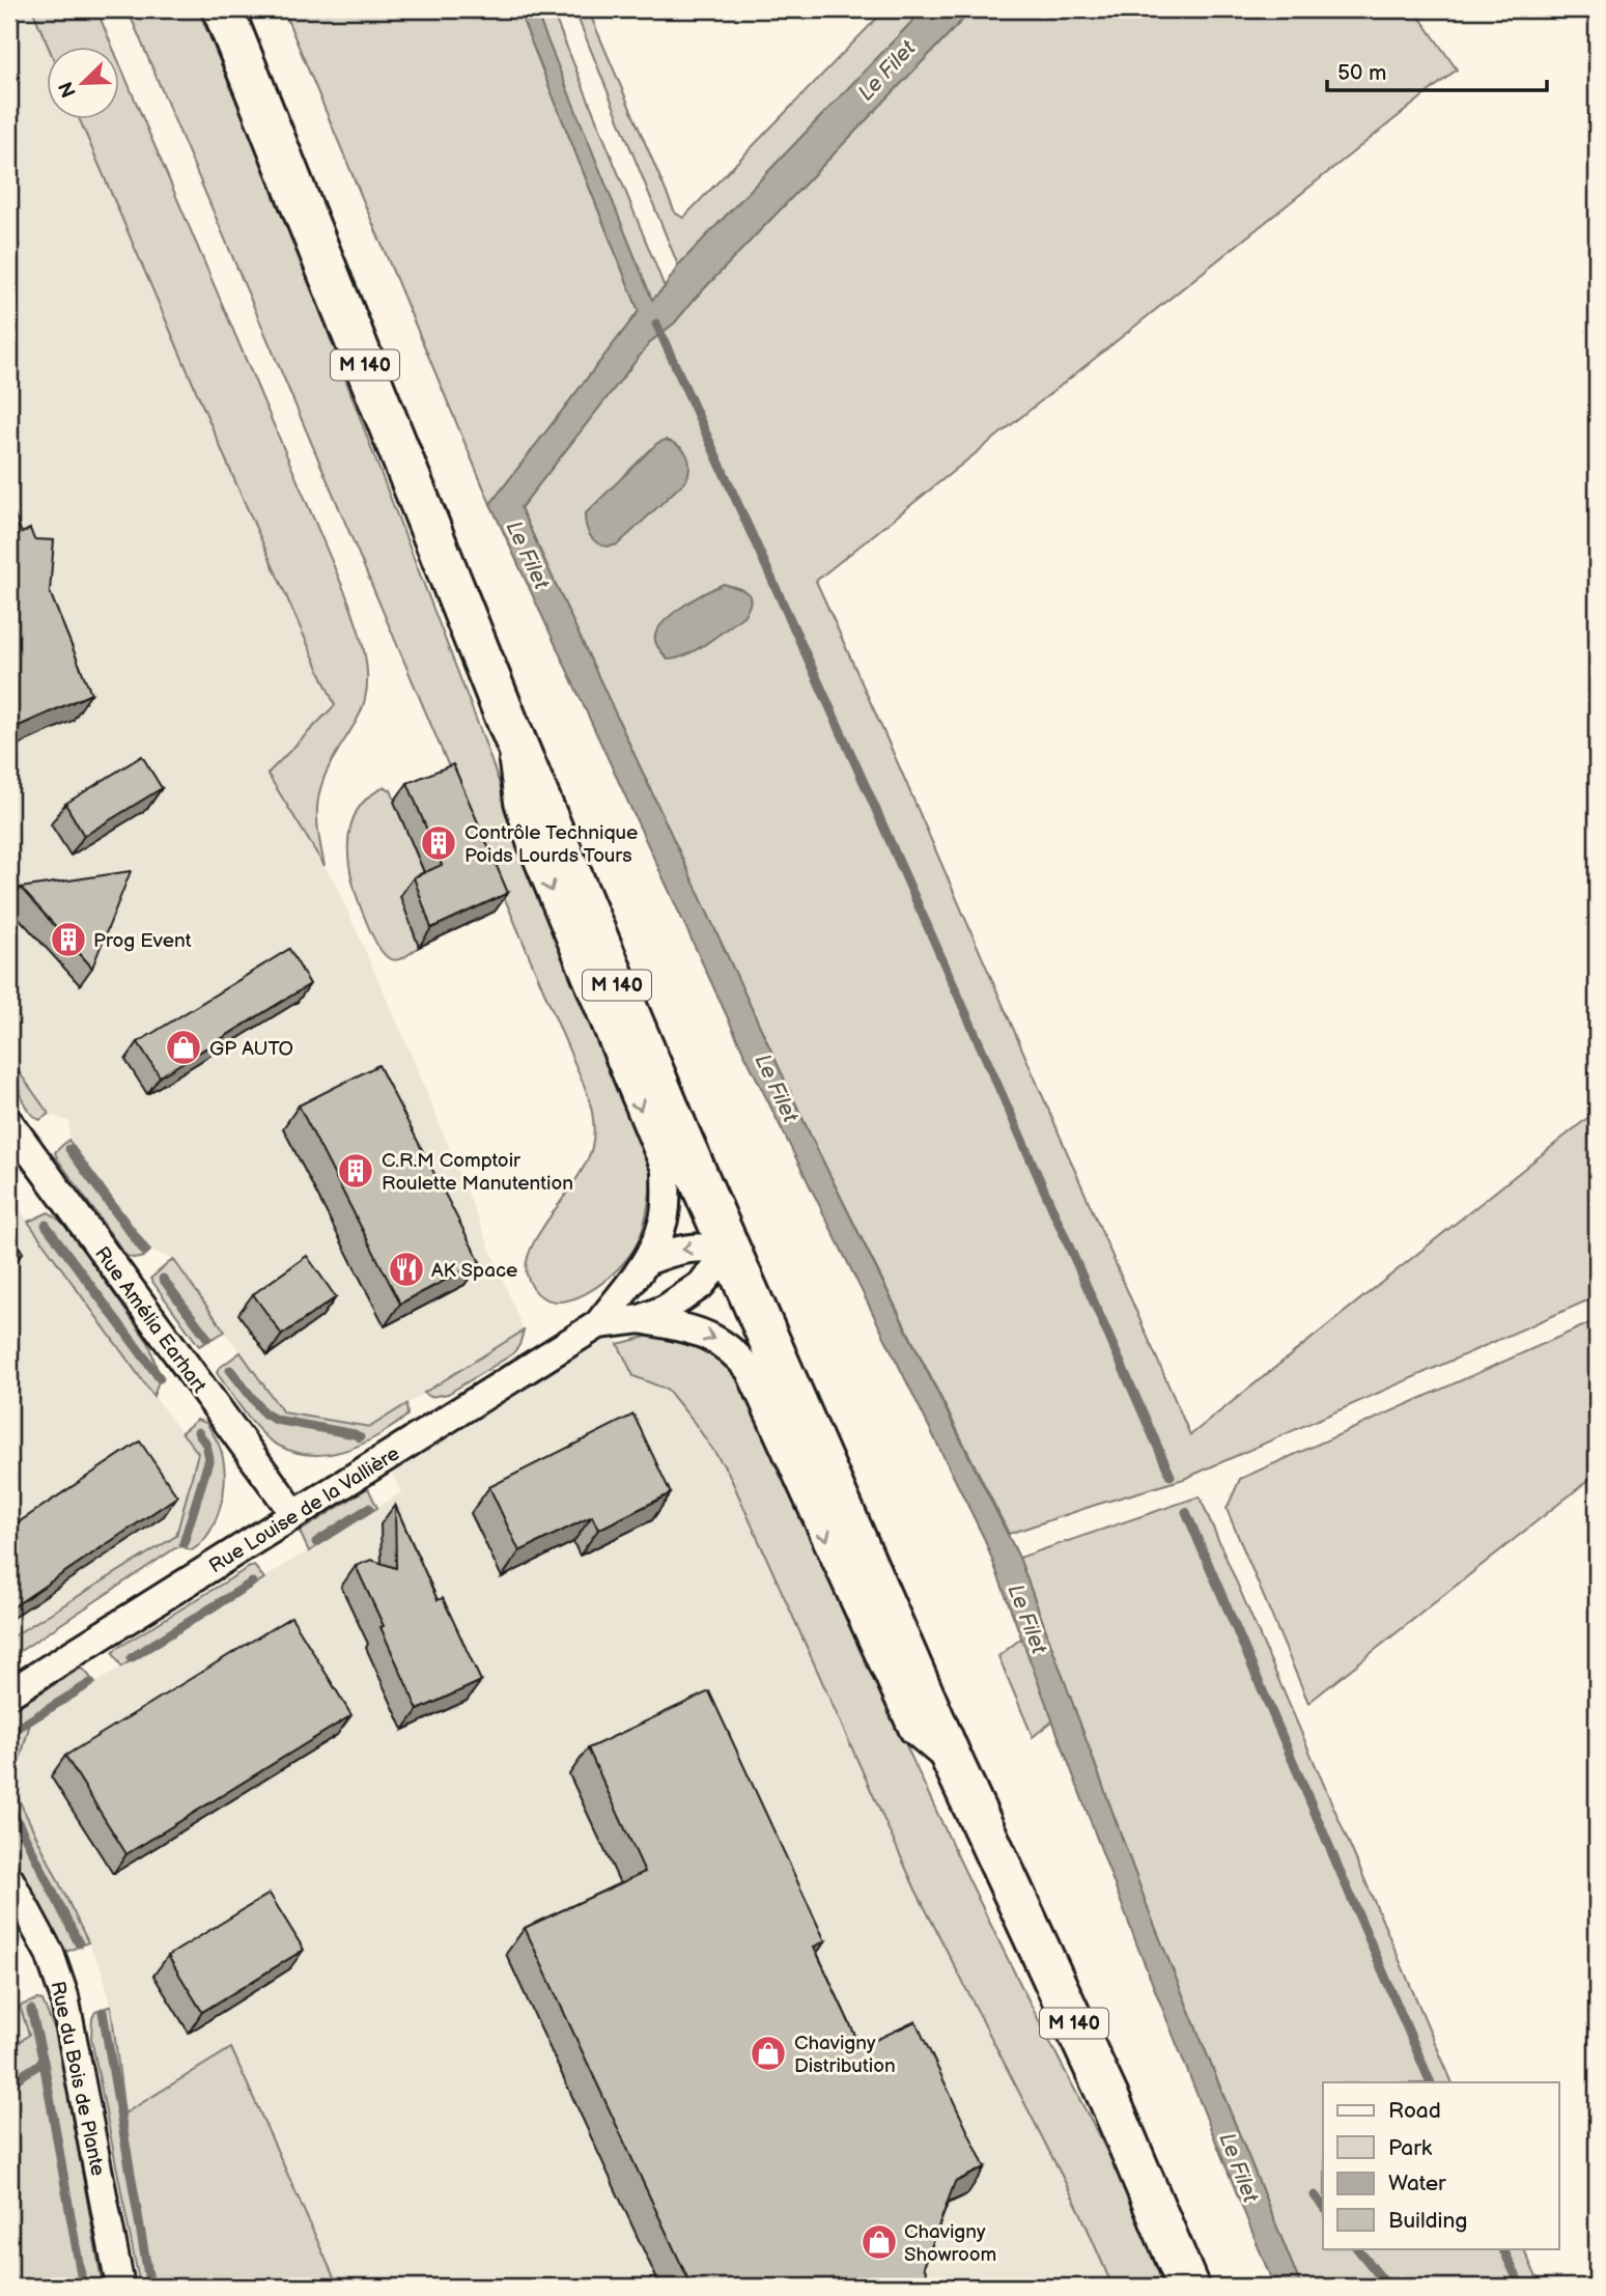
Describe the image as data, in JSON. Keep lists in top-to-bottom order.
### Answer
{
  "streets": {
    "main road": ["M 140"],
    "street": ["Rue Amélia Earhart", "Rue Louise de la Vallière", "Rue du Bois de Plante"]
  },
  "crossings": [
    ["M 140", "Rue Louise de la Vallière"],
    ["Rue Amélia Earhart", "Rue Louise de la Vallière"]
  ],
  "one_way": ["Rue Louise de la Vallière"],
  "water": ["Le Filet"],
  "places": {
    "building": ["Contrôle Technique Poids Lourds Tours", "Prog Event", "C.R.M Comptoir Roulette Manutention"],
    "shop": ["GP AUTO", "Chavigny Distribution", "Chavigny Showroom"],
    "restaurant": ["AK Space"]
  },
  "legend": [
    "Road",
    "Park",
    "Water",
    "Building"
  ],
  "scale_bar": "50 m",
  "north": "bottom left"
}
